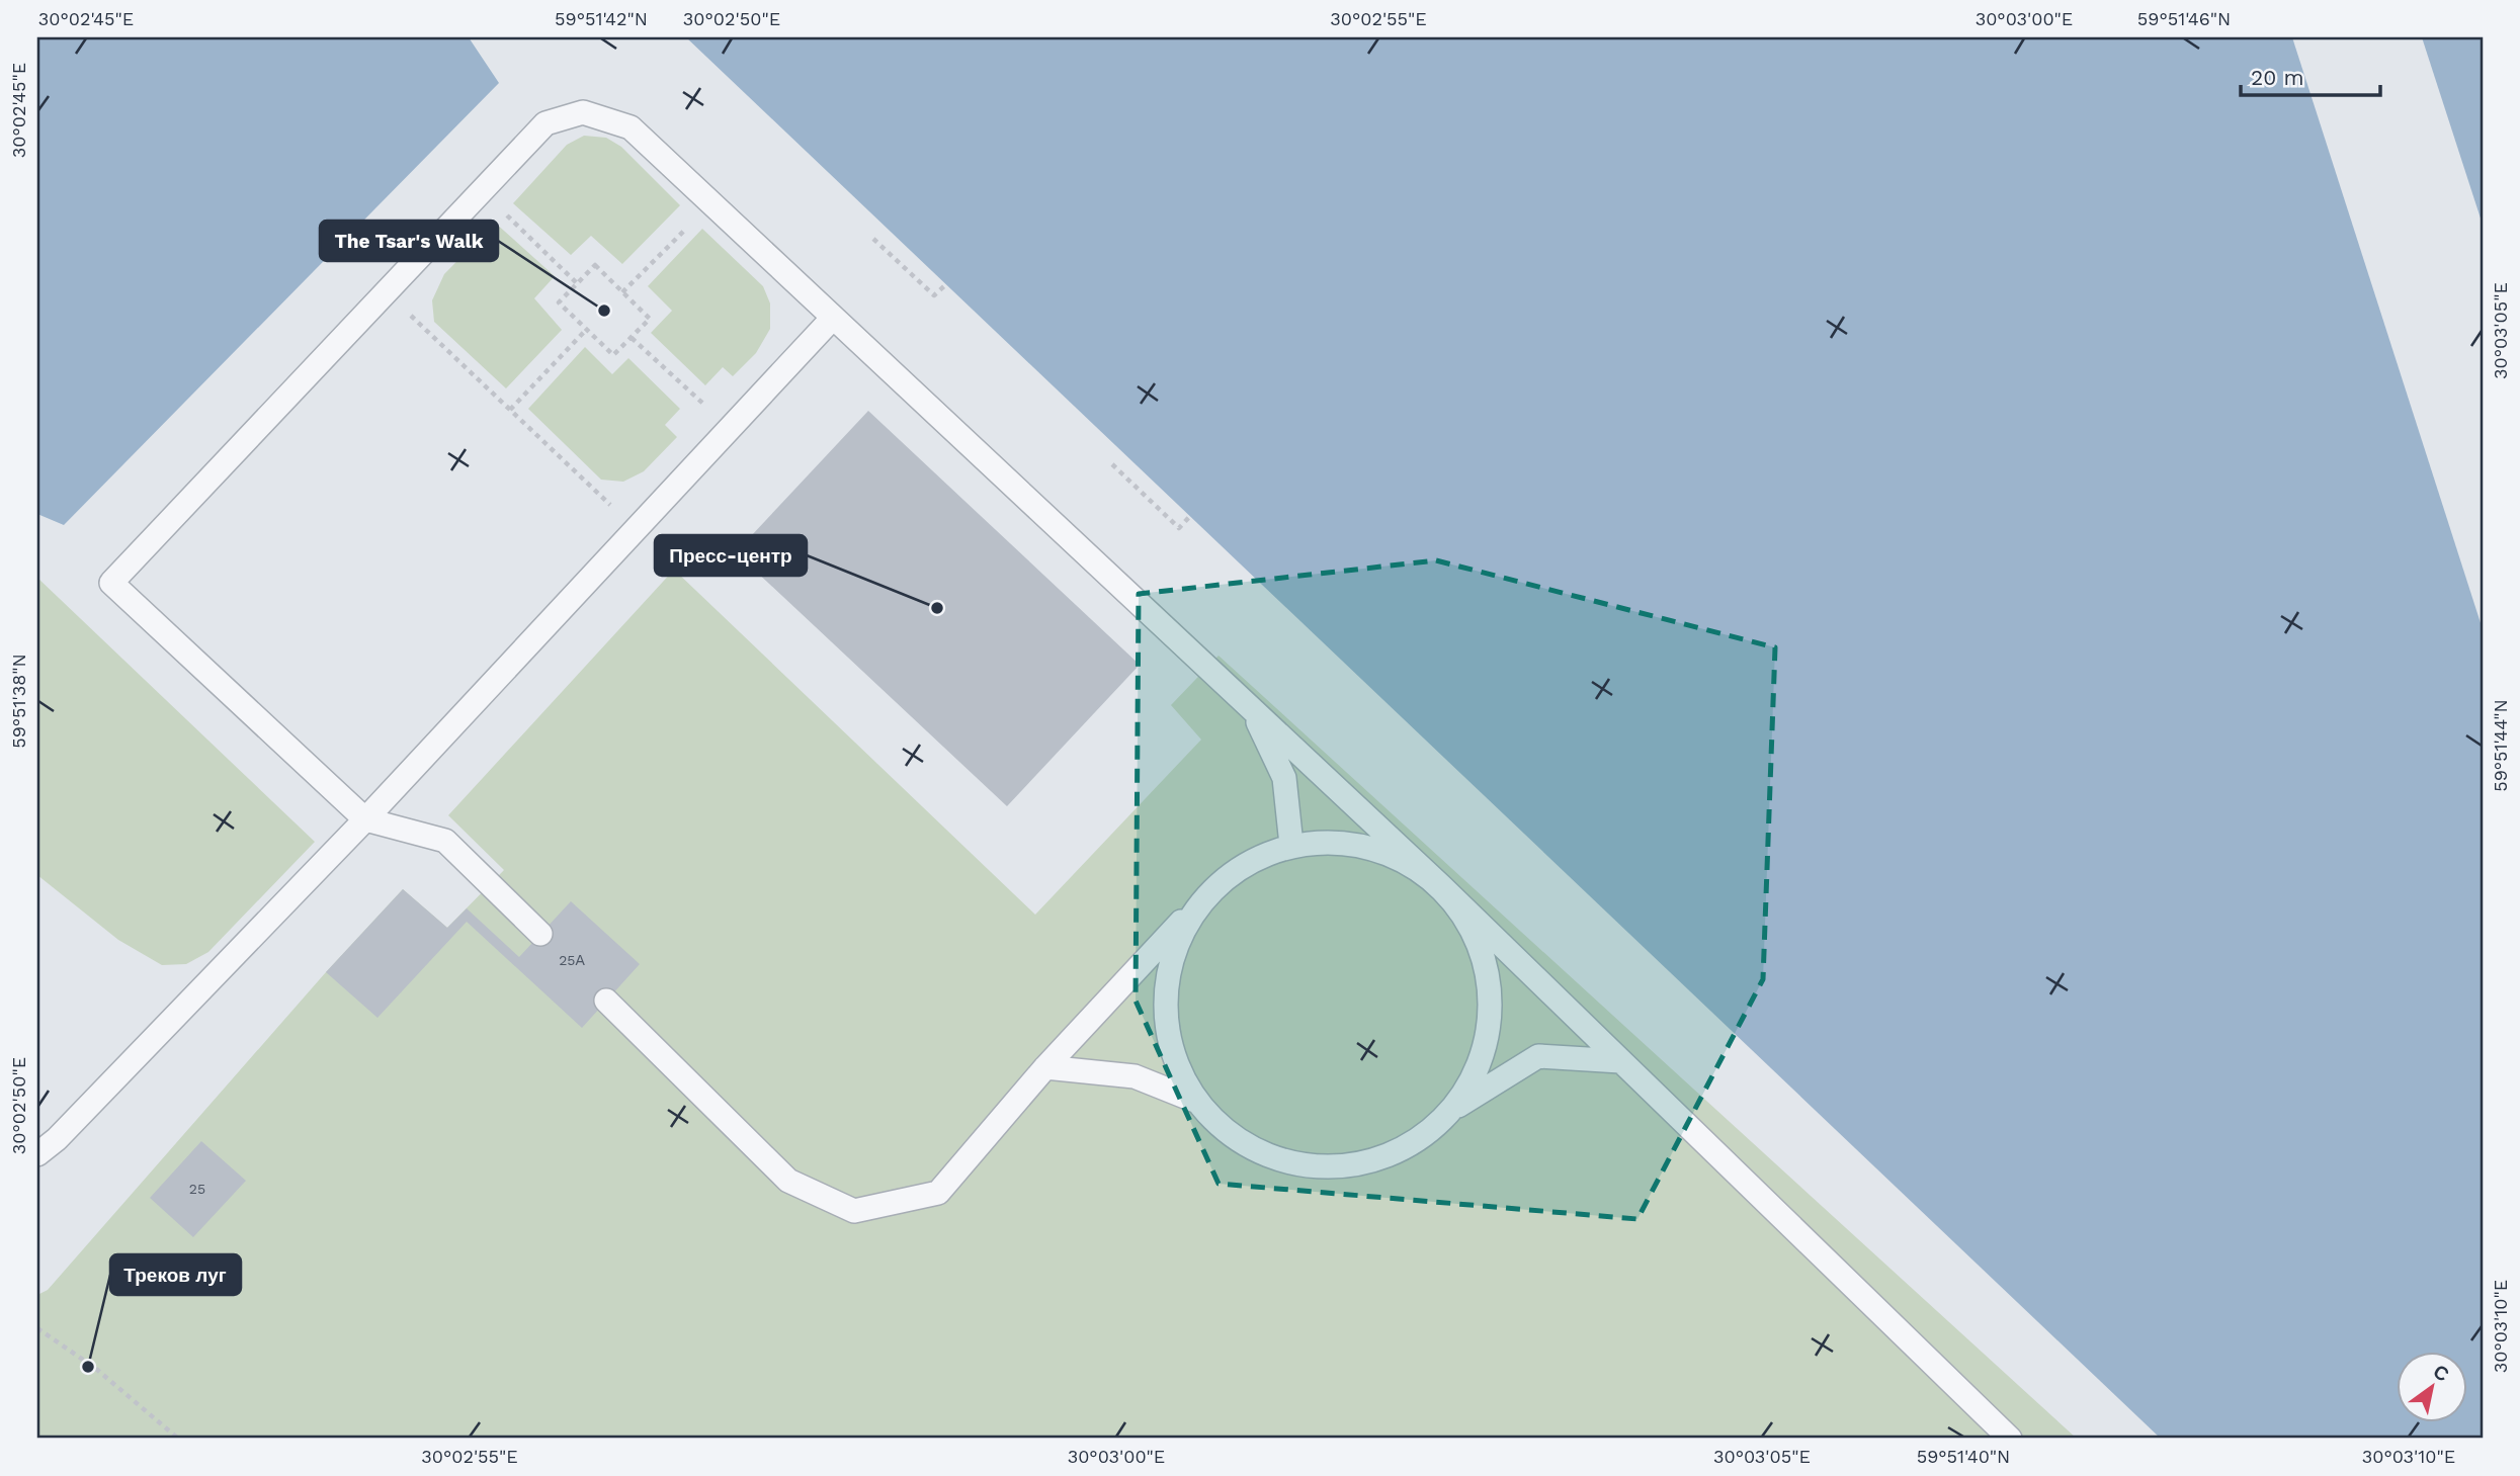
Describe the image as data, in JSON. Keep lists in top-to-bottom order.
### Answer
{
  "places": ["The Tsar's Walk", "Пресс-центр", "Треков луг"],
  "house_numbers": ["25А", "25"],
  "scale_bar": "20 m",
  "north": "top right",
  "coordinates": [
    "30°02'45\"E",
    "59°51'42\"N",
    "30°02'50\"E",
    "30°02'55\"E",
    "30°03'00\"E",
    "59°51'46\"N",
    "30°03'05\"E",
    "59°51'38\"N",
    "59°51'44\"N",
    "30°03'10\"E",
    "59°51'40\"N"
  ]
}
